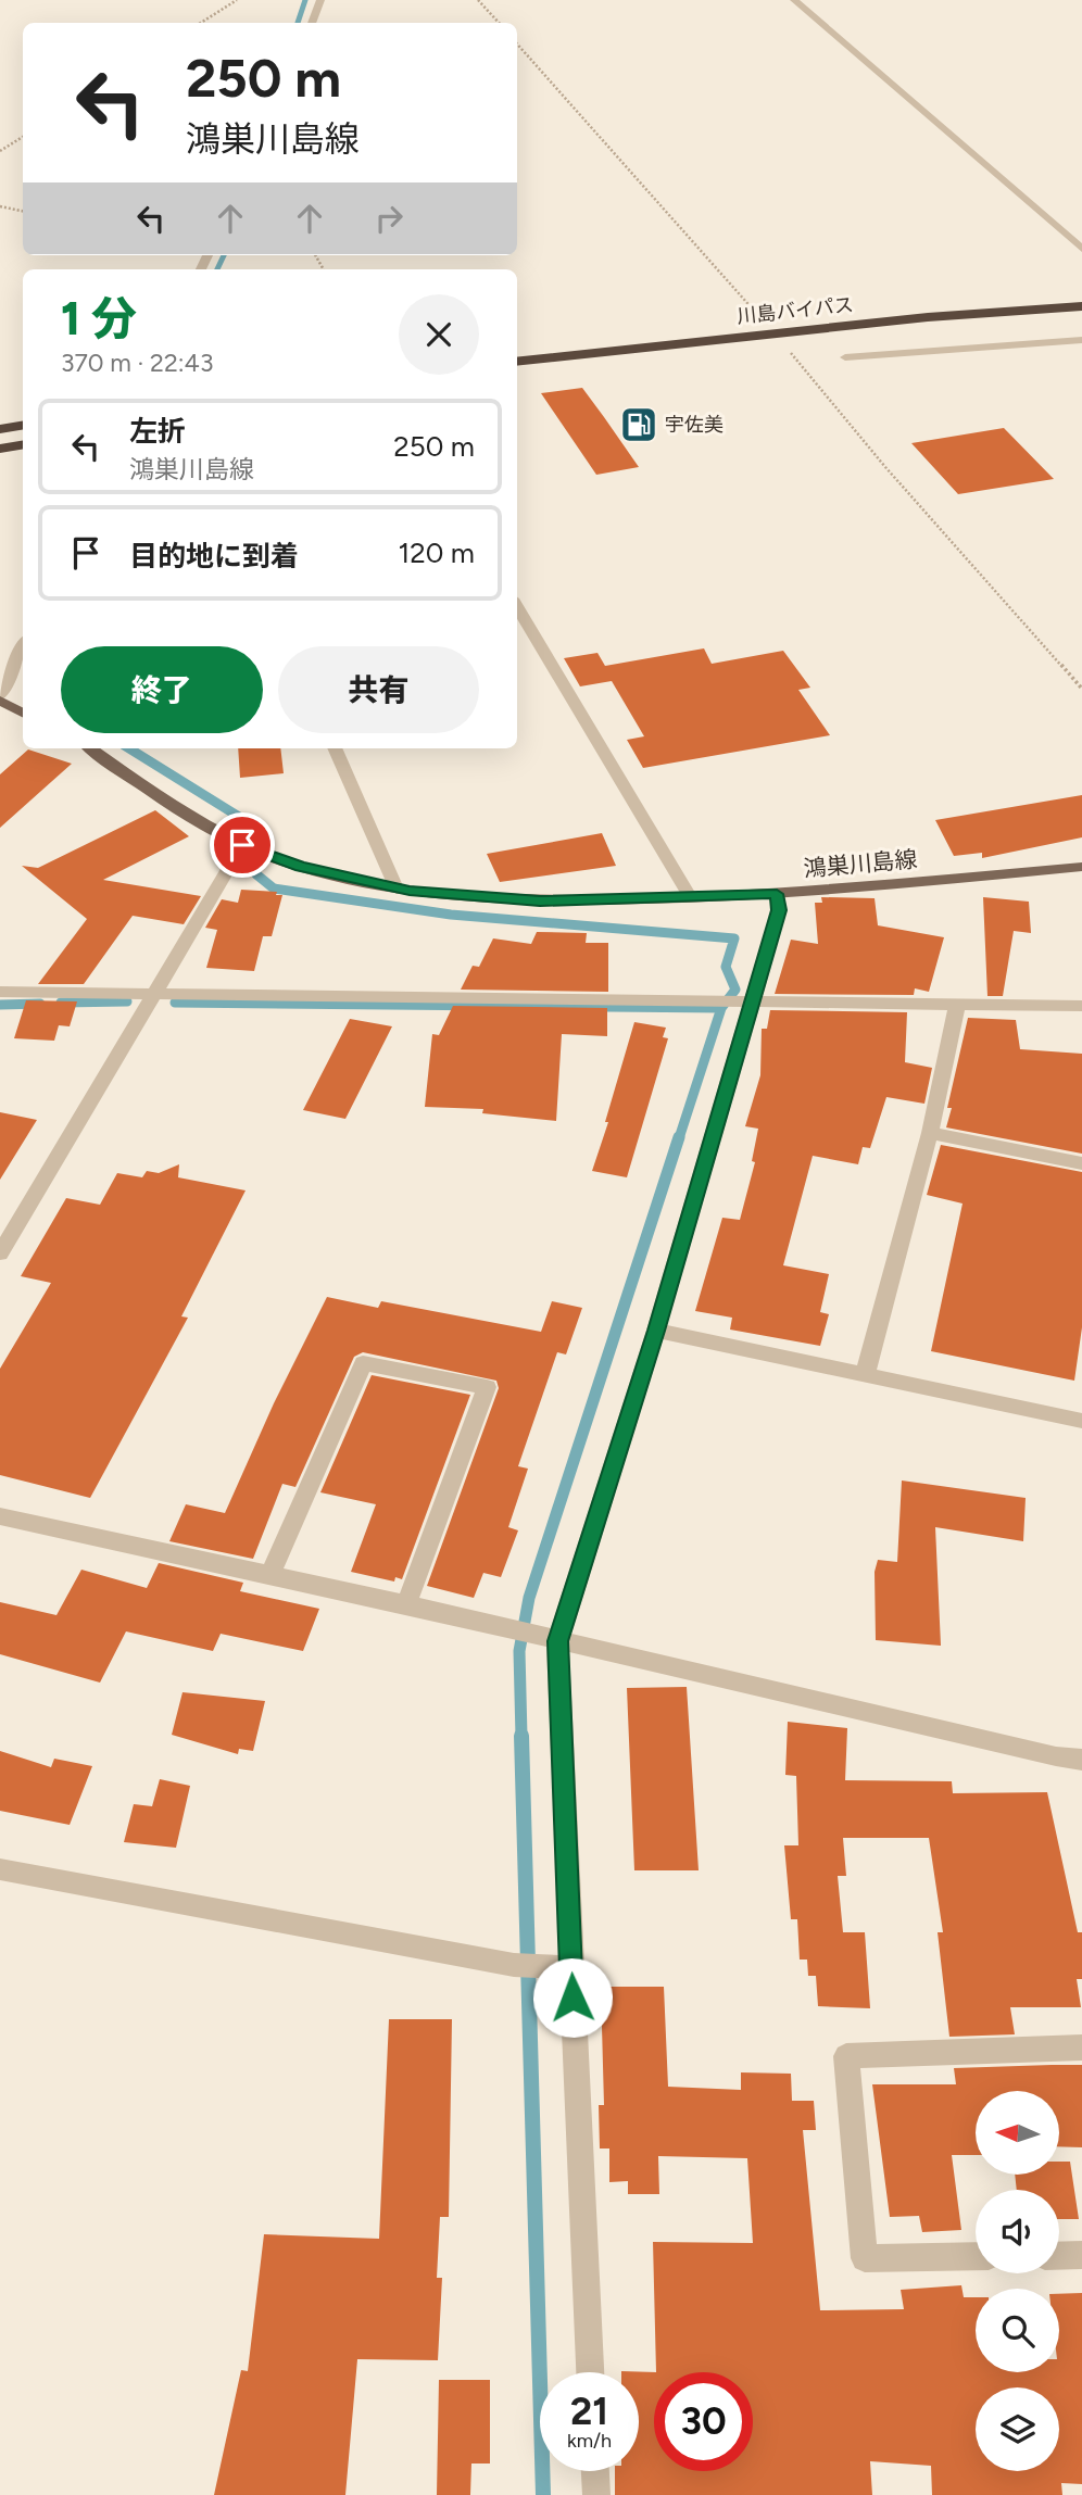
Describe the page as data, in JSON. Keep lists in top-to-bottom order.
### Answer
{
  "streets": {
    "highway": ["川島バイパス"],
    "main road": ["鴻巣川島線"]
  },
  "places": {
    "fuel station": ["宇佐美"]
  },
  "north": "left",
  "page": {
    "turn": ["250 m", "鴻巣川島線"],
    "heading": ["1 分", "370 m · 22:43"],
    "list": [
      {
        "name": "左折",
        "note": "鴻巣川島線",
        "value": "250 m"
      },
      {
        "name": "目的地に到着",
        "value": "120 m"
      }
    ],
    "buttons": ["終了", "共有"],
    "speed": "21 km/h",
    "limit": "30"
  }
}
